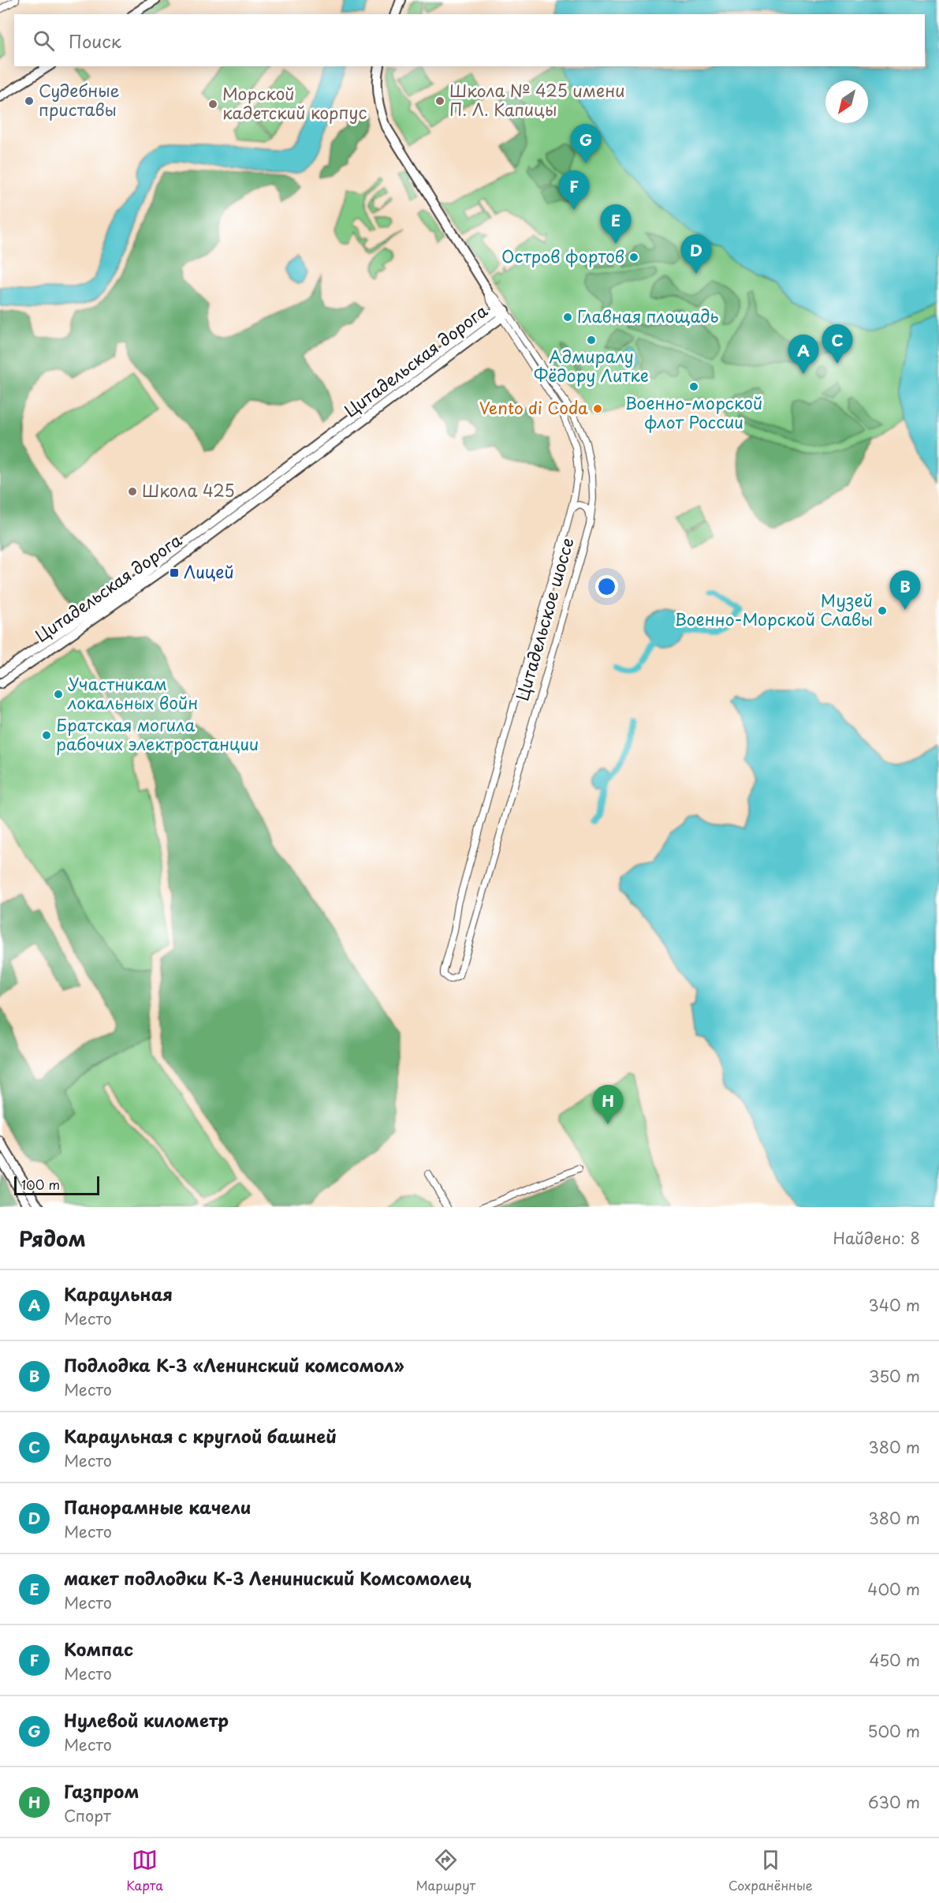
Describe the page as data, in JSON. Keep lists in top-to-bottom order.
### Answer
{
  "streets": {
    "street": ["Цитадельская дорога", "Цитадельское шоссе"]
  },
  "crossings": [
    ["Цитадельская дорога", "Цитадельское шоссе"]
  ],
  "places": {
    "other": [
      "Судебные приставы",
      "Школа № 425 имени П. Л. Капицы",
      "Морской кадетский корпус",
      "Остров фортов",
      "Главная площадь",
      "Адмиралу Фёдору Литке",
      "Военно-морской флот России",
      "Vento di Coda",
      "Школа 425",
      "Музей Военно-Морской Славы",
      "Участникам локальных войн",
      "Братская могила рабочих электростанции"
    ],
    "transit": ["Лицей"]
  },
  "scale_bar": "100 m",
  "north": "bottom left",
  "page": {
    "search": "Поиск",
    "pins": [
      "G",
      "F",
      "E",
      "D",
      "C",
      "A",
      "B",
      "H"
    ],
    "scale": "100 m",
    "heading": ["Рядом", "Найдено: 8"],
    "list": [
      {
        "mark": "A",
        "name": "Караульная",
        "note": "Место",
        "value": "340 m"
      },
      {
        "mark": "B",
        "name": "Подлодка К-3 «Ленинский комсомол»",
        "note": "Место",
        "value": "350 m"
      },
      {
        "mark": "C",
        "name": "Караульная с круглой башней",
        "note": "Место",
        "value": "380 m"
      },
      {
        "mark": "D",
        "name": "Панорамные качели",
        "note": "Место",
        "value": "380 m"
      },
      {
        "mark": "E",
        "name": "макет подлодки К-3 Лениниский Комсомолец",
        "note": "Место",
        "value": "400 m"
      },
      {
        "mark": "F",
        "name": "Компас",
        "note": "Место",
        "value": "450 m"
      },
      {
        "mark": "G",
        "name": "Нулевой километр",
        "note": "Место",
        "value": "500 m"
      },
      {
        "mark": "H",
        "name": "Газпром",
        "note": "Спорт",
        "value": "630 m"
      }
    ],
    "nav": ["Карта", "Маршрут", "Сохранённые"]
  }
}
